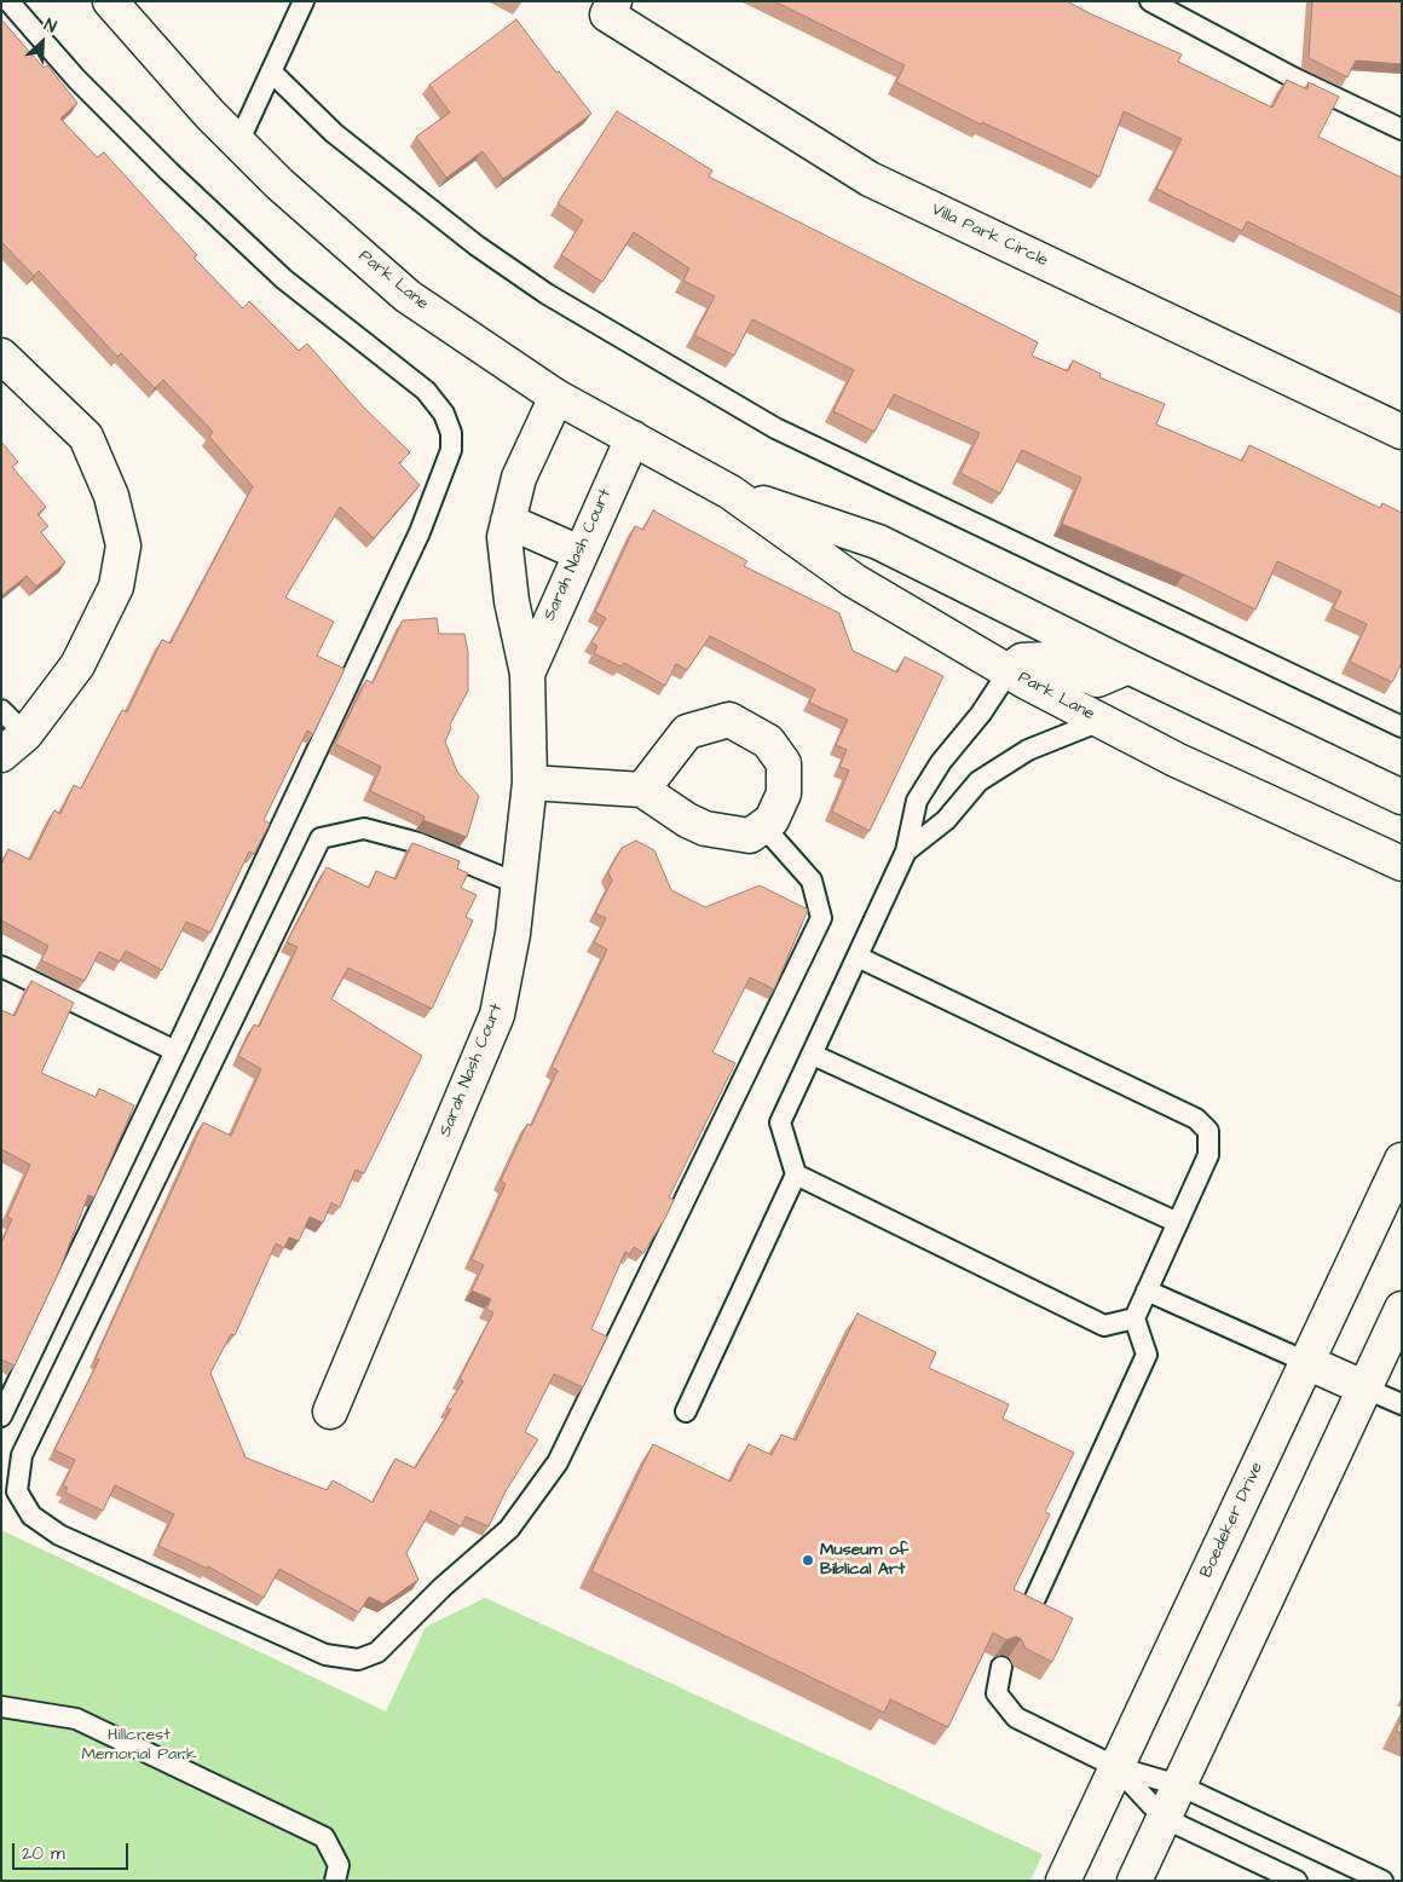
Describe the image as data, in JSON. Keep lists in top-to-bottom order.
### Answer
{
  "streets": {
    "street": [
      "Villa Park Circle",
      "Park Lane",
      "Sarah Nash Court",
      "Boedeker Drive"
    ]
  },
  "crossings": [
    ["Park Lane", "Sarah Nash Court"]
  ],
  "parks": ["Hillcrest Memorial Park"],
  "places": ["Museum of Biblical Art"],
  "scale_bar": "20 m",
  "north": "top right"
}
